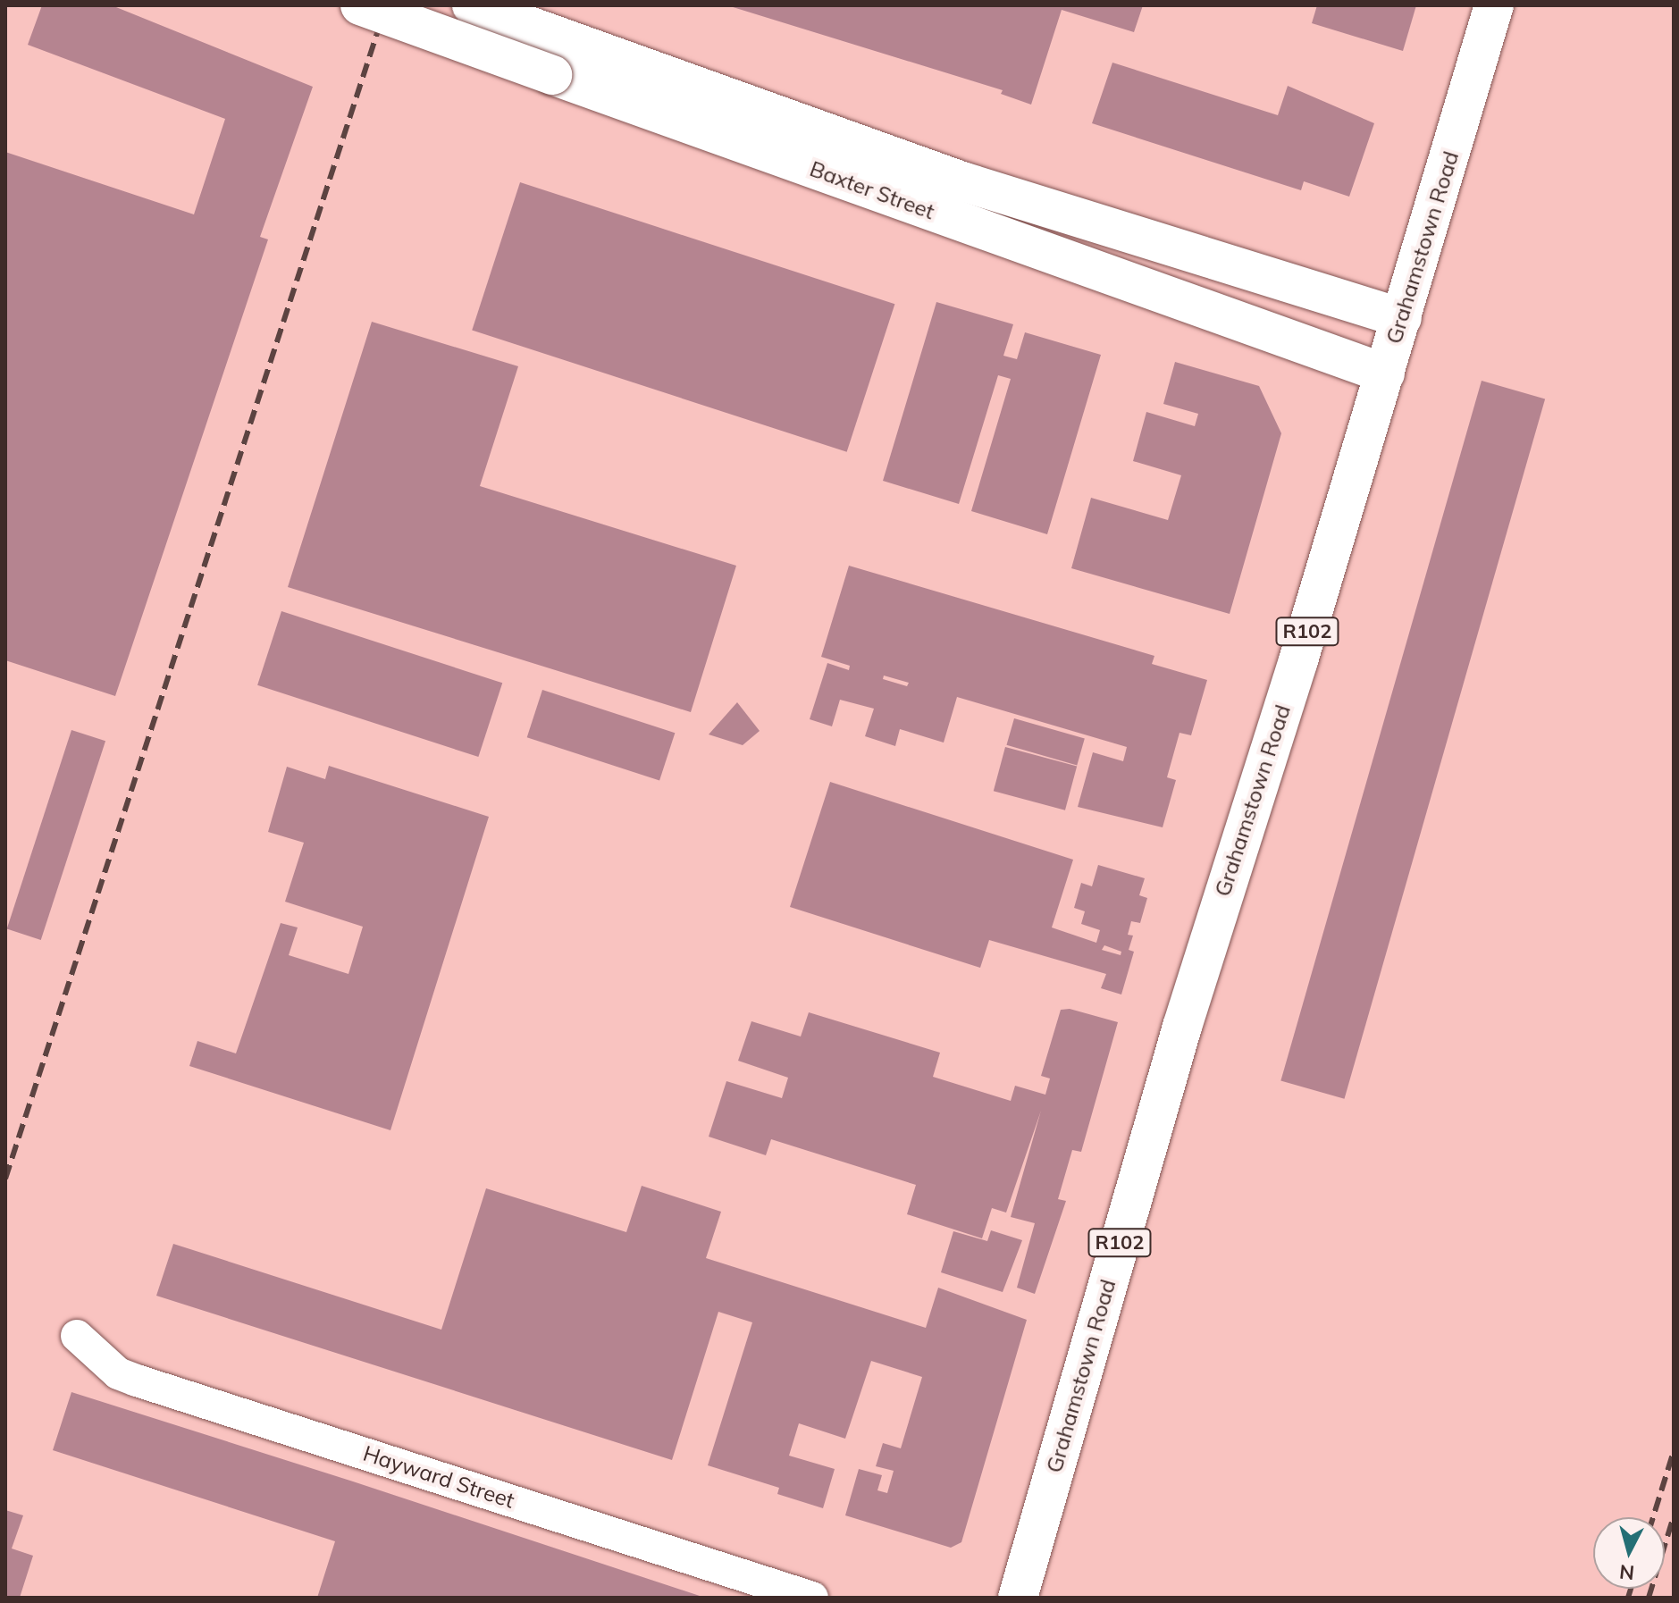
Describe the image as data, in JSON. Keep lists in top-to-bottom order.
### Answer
{
  "streets": {
    "main road": ["Baxter Street", "Grahamstown Road", "R102"],
    "street": ["Hayward Street"]
  },
  "crossings": [
    ["Baxter Street", "Grahamstown Road"]
  ],
  "north": "bottom"
}
